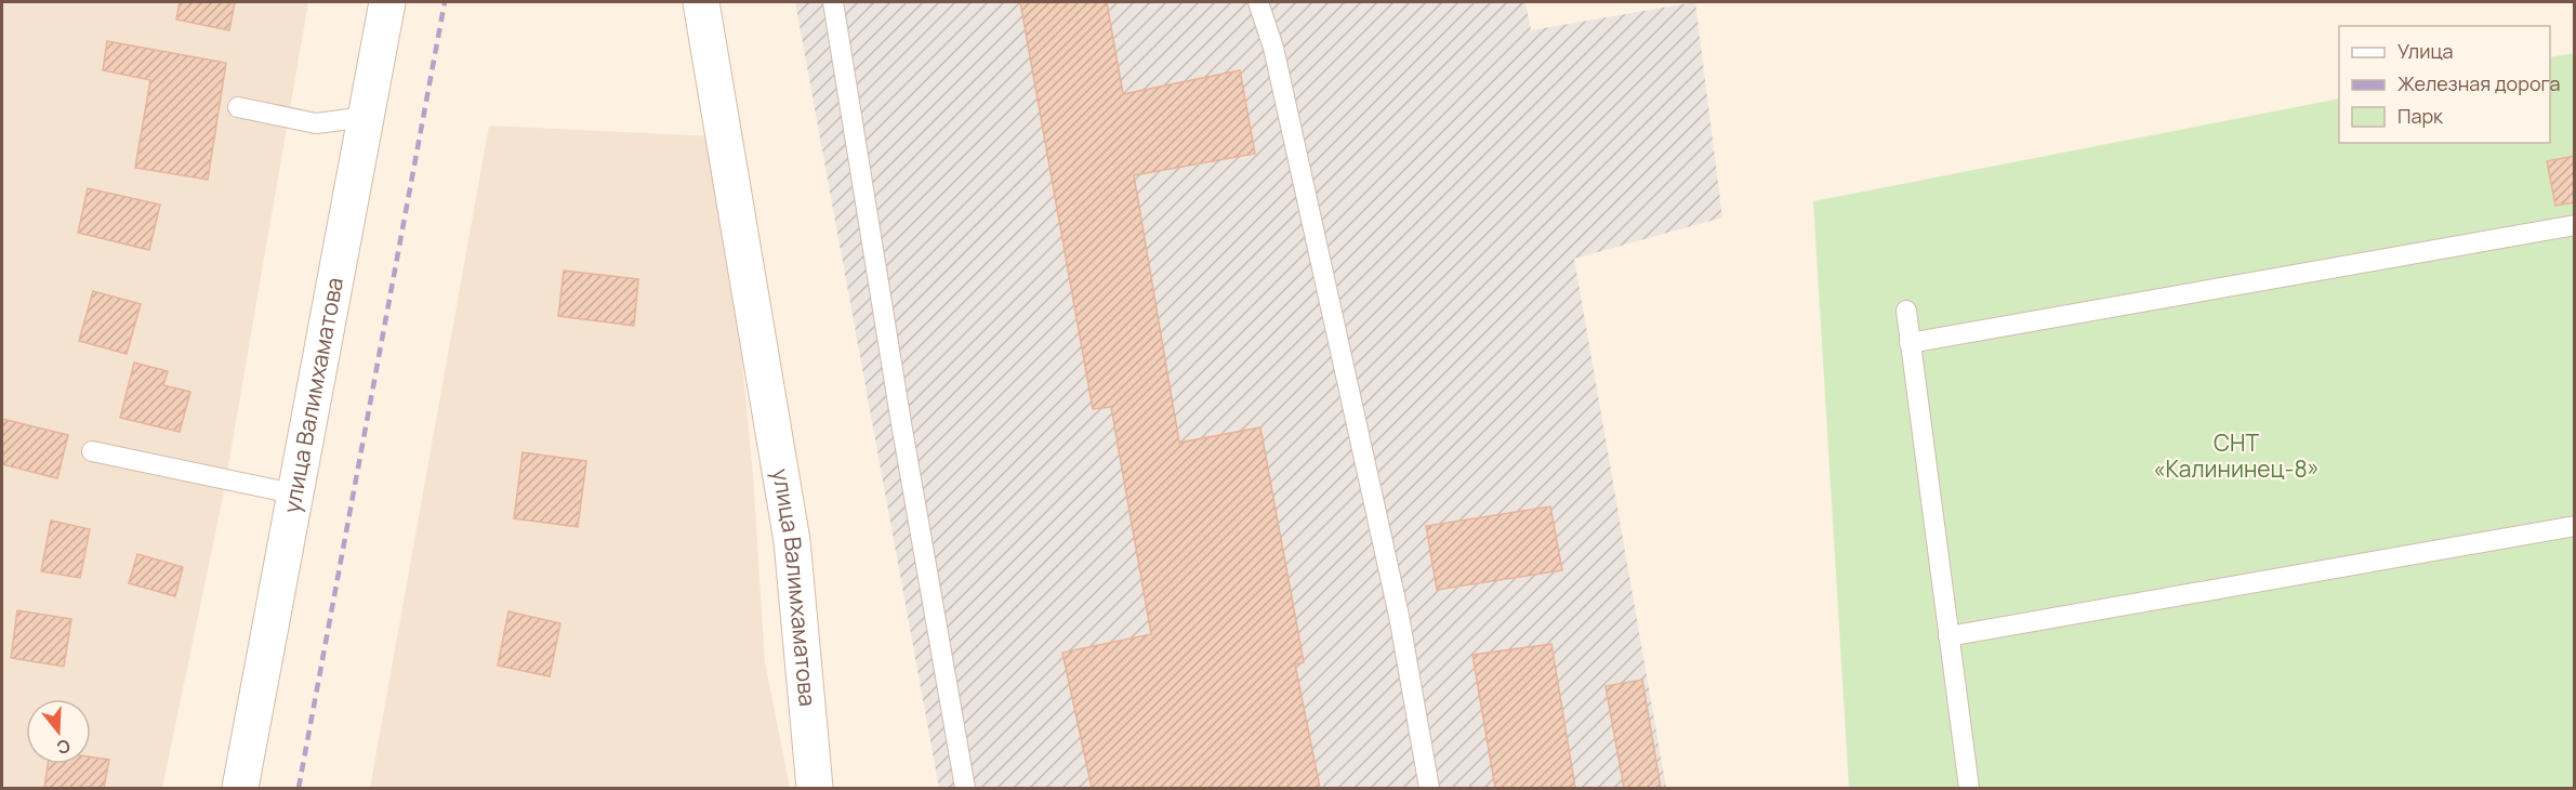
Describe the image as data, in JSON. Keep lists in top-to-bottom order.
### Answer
{
  "streets": {
    "street": ["улица Валимхаматова"]
  },
  "parks": ["СНТ «Калининец-8»"],
  "legend": ["Улица", "Железная дорога", "Парк"],
  "north": "bottom"
}
